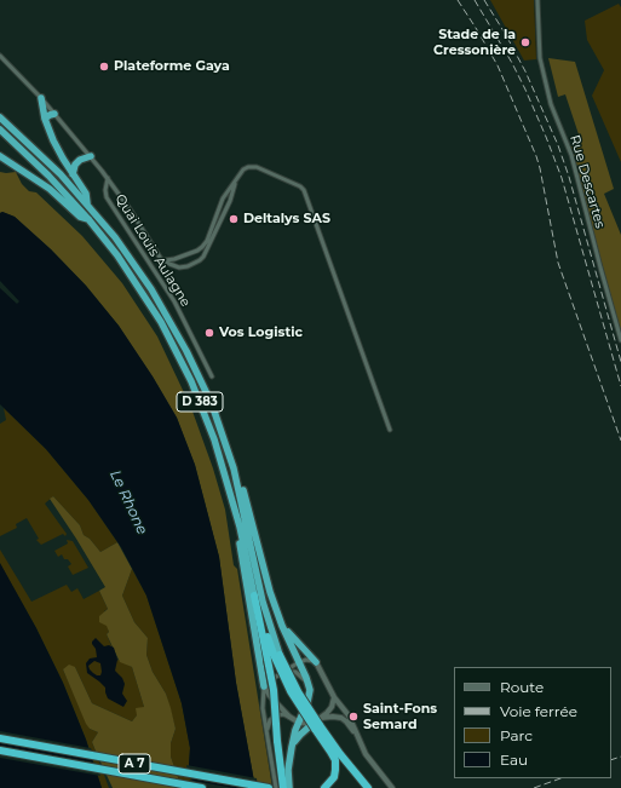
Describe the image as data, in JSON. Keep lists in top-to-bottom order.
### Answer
{
  "streets": {
    "highway": ["D 383", "A 7"],
    "street": ["Rue Descartes", "Quai Louis Aulagne"]
  },
  "water": ["Le Rhone"],
  "places": [
    "Stade de la Cressonière",
    "Plateforme Gaya",
    "Deltalys SAS",
    "Vos Logistic",
    "Saint-Fons Semard"
  ],
  "legend": [
    "Route",
    "Voie ferrée",
    "Parc",
    "Eau"
  ]
}
